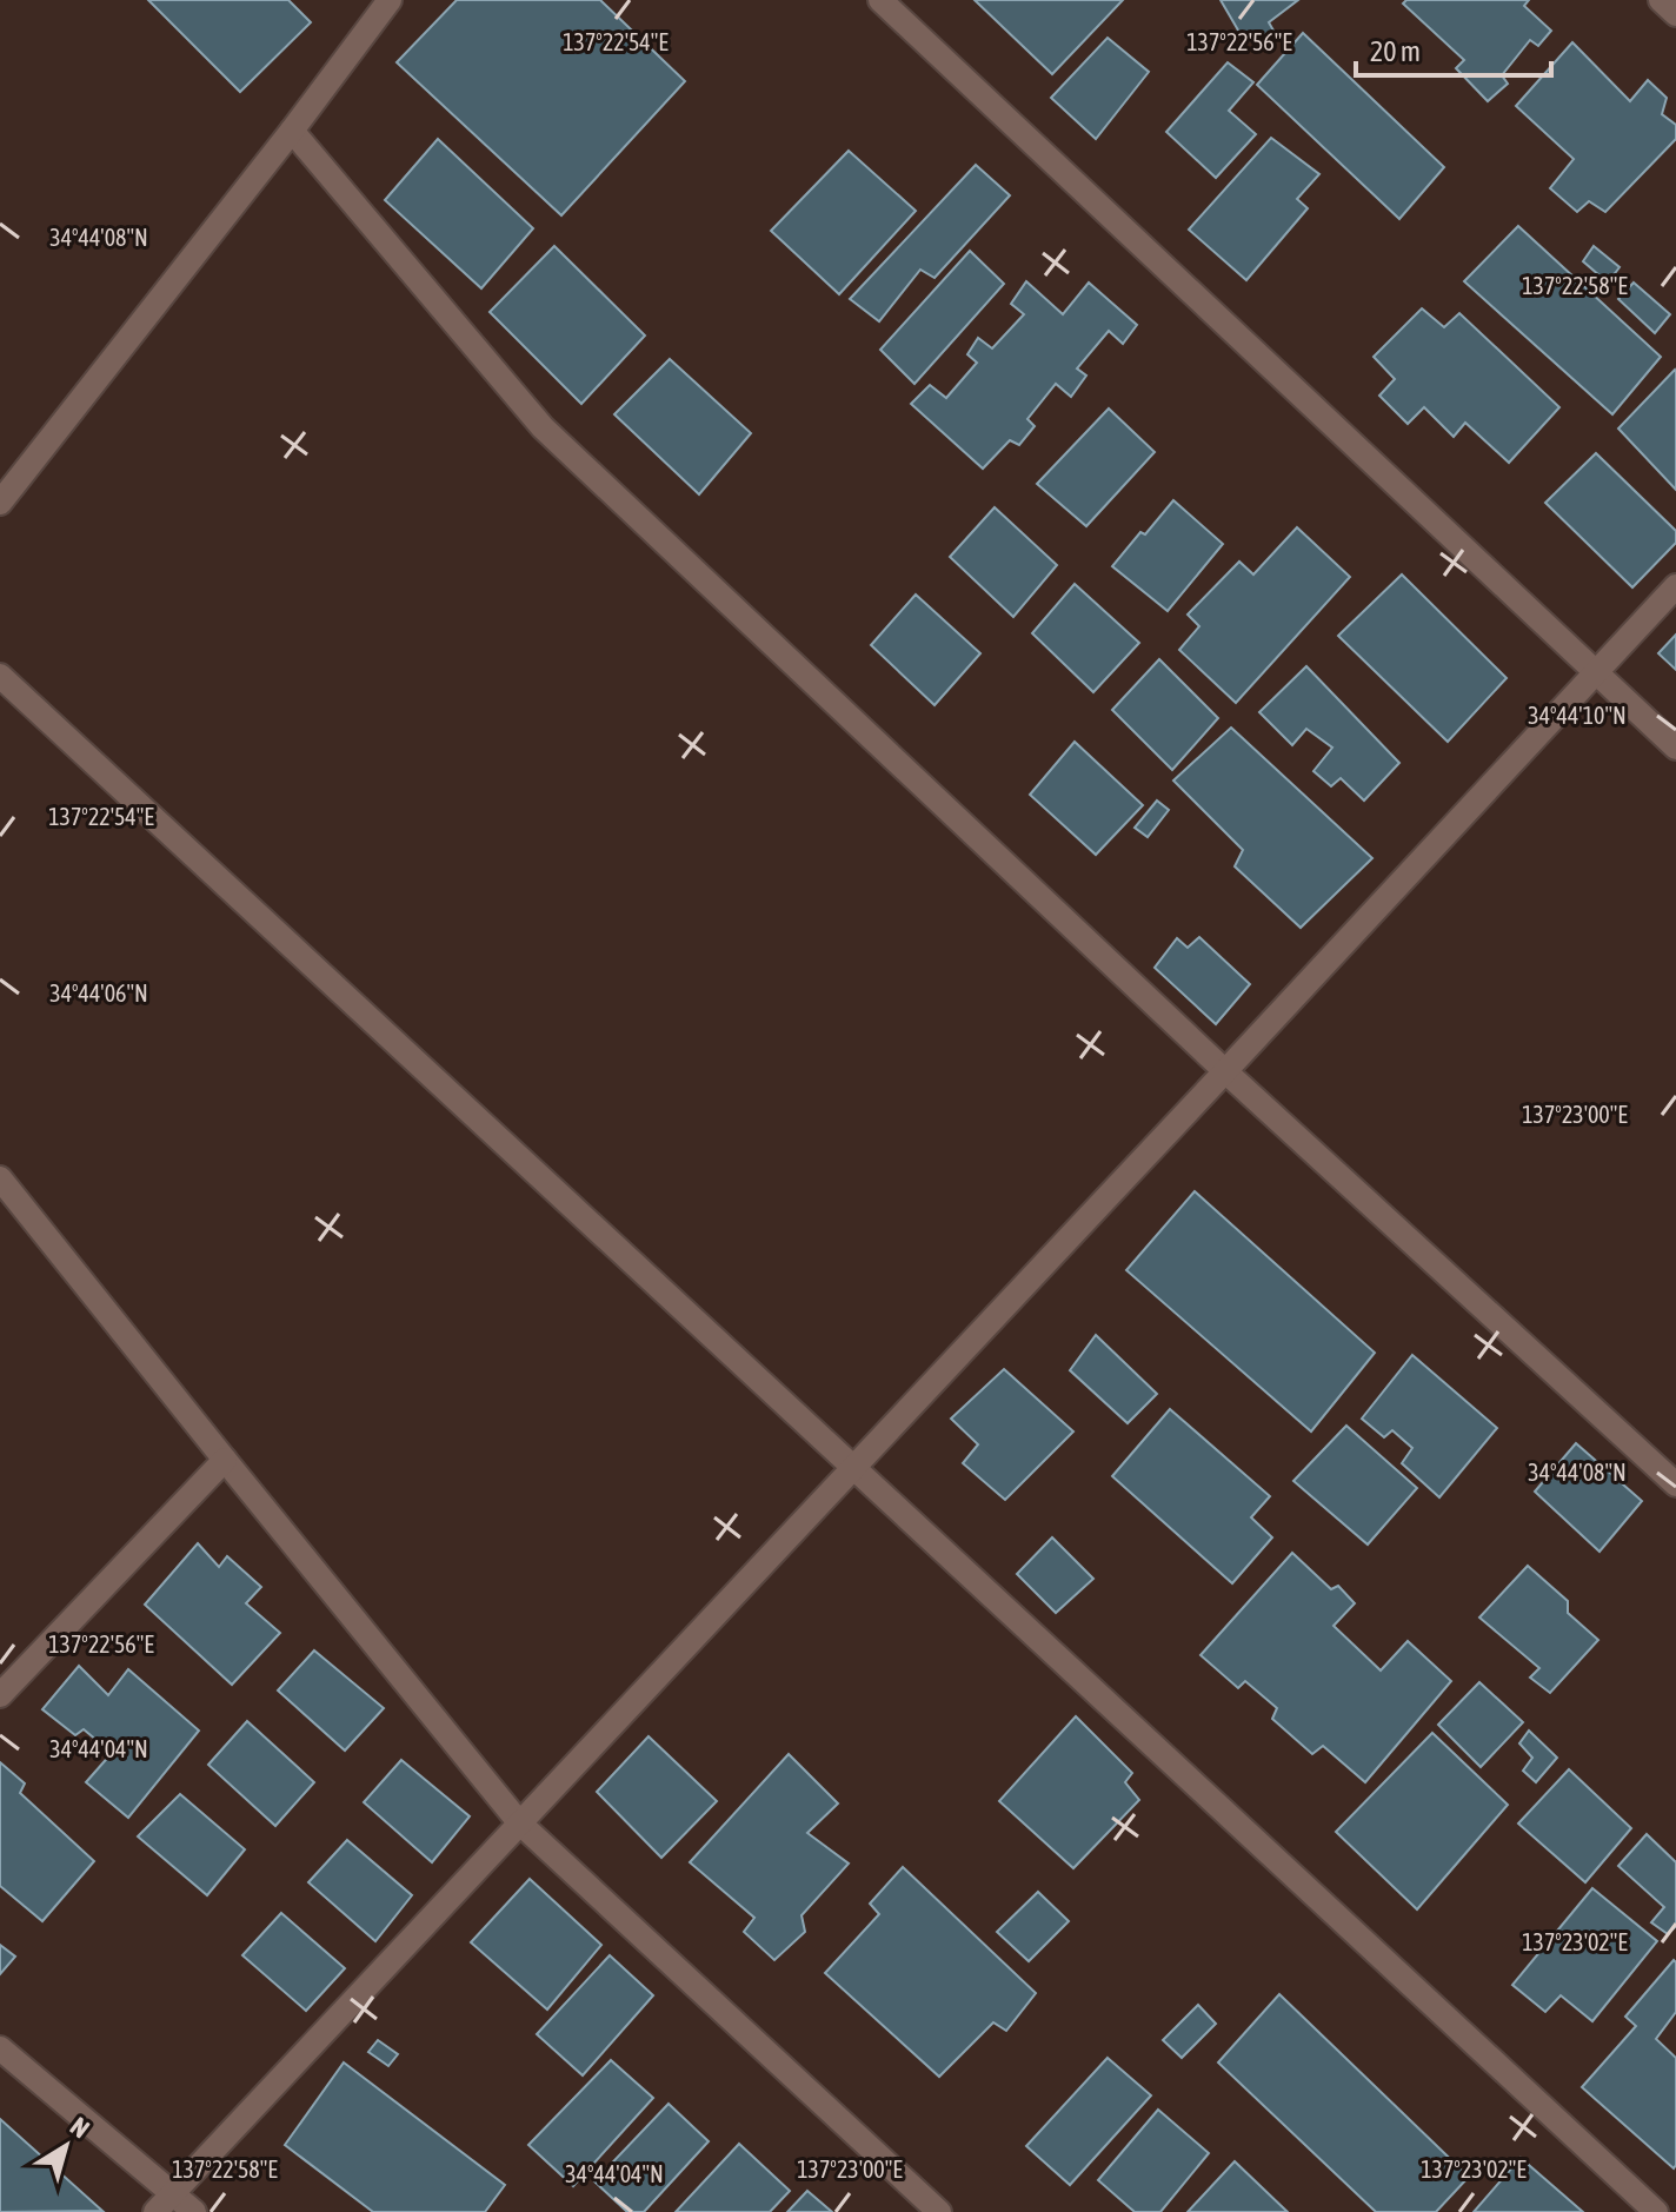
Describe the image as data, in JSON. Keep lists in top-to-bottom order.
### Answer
{
  "scale_bar": "20 m",
  "north": "top right",
  "coordinates": [
    "137°22'54\"E",
    "137°22'56\"E",
    "34°44'08\"N",
    "137°22'58\"E",
    "34°44'10\"N",
    "34°44'06\"N",
    "137°23'00\"E",
    "34°44'04\"N",
    "137°23'02\"E"
  ]
}
